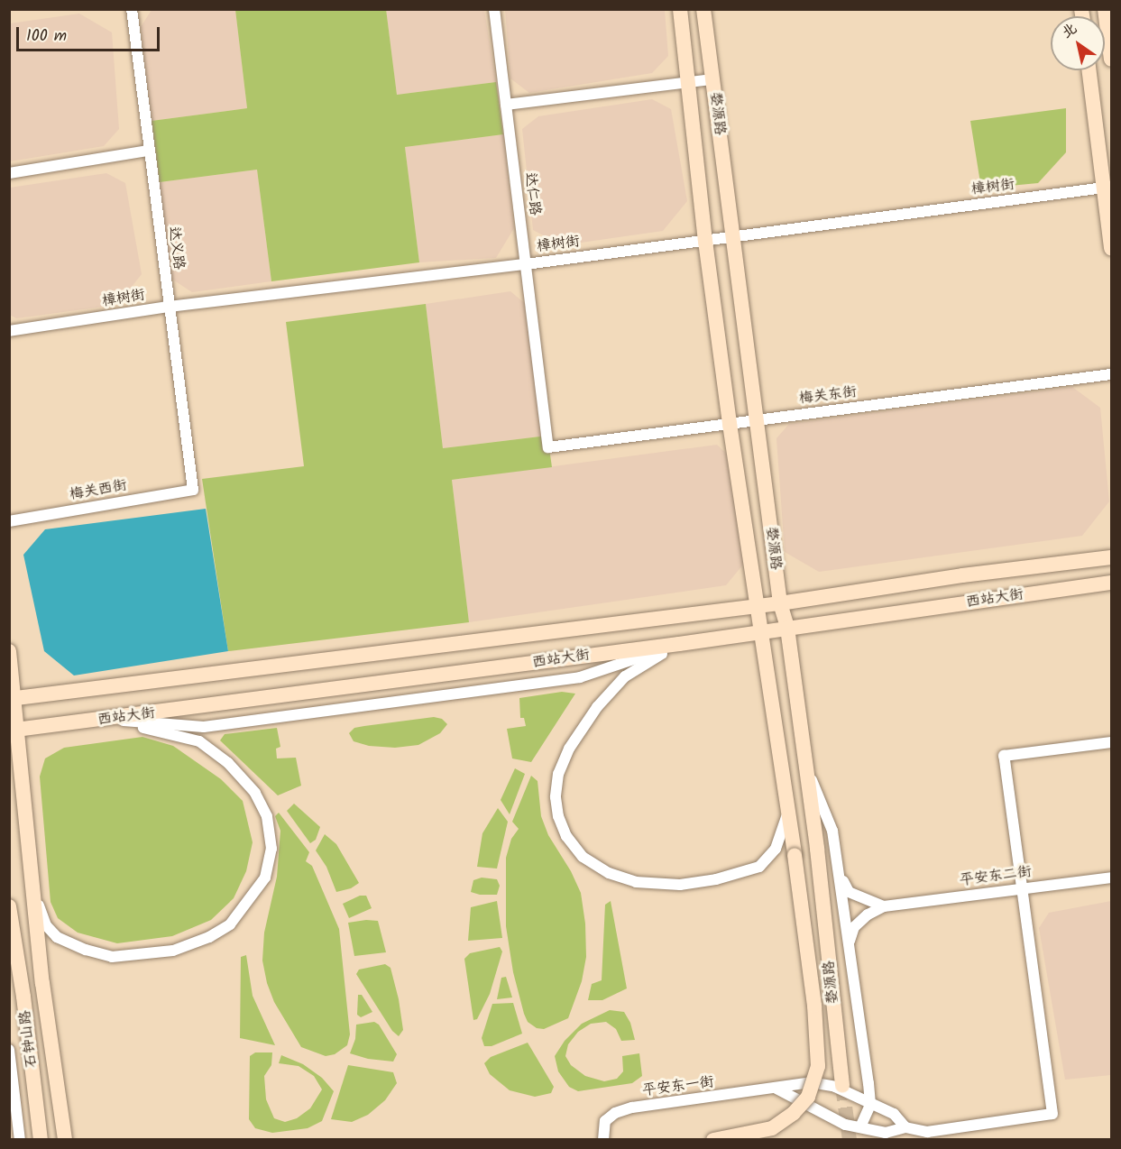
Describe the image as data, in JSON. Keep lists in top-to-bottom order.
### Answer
{
  "streets": {
    "street": [
      "婺源路",
      "樟树街",
      "达仁路",
      "达义路",
      "梅关东街",
      "梅关西街",
      "西站大街",
      "平安东二街",
      "石钟山路",
      "平安东一街"
    ]
  },
  "crossings": [
    ["婺源路", "樟树街"],
    ["婺源路", "梅关东街"],
    ["婺源路", "西站大街"],
    ["樟树街", "达仁路"],
    ["樟树街", "达义路"],
    ["达仁路", "梅关东街"],
    ["达义路", "梅关西街"]
  ],
  "scale_bar": "100 m",
  "north": "top left"
}
